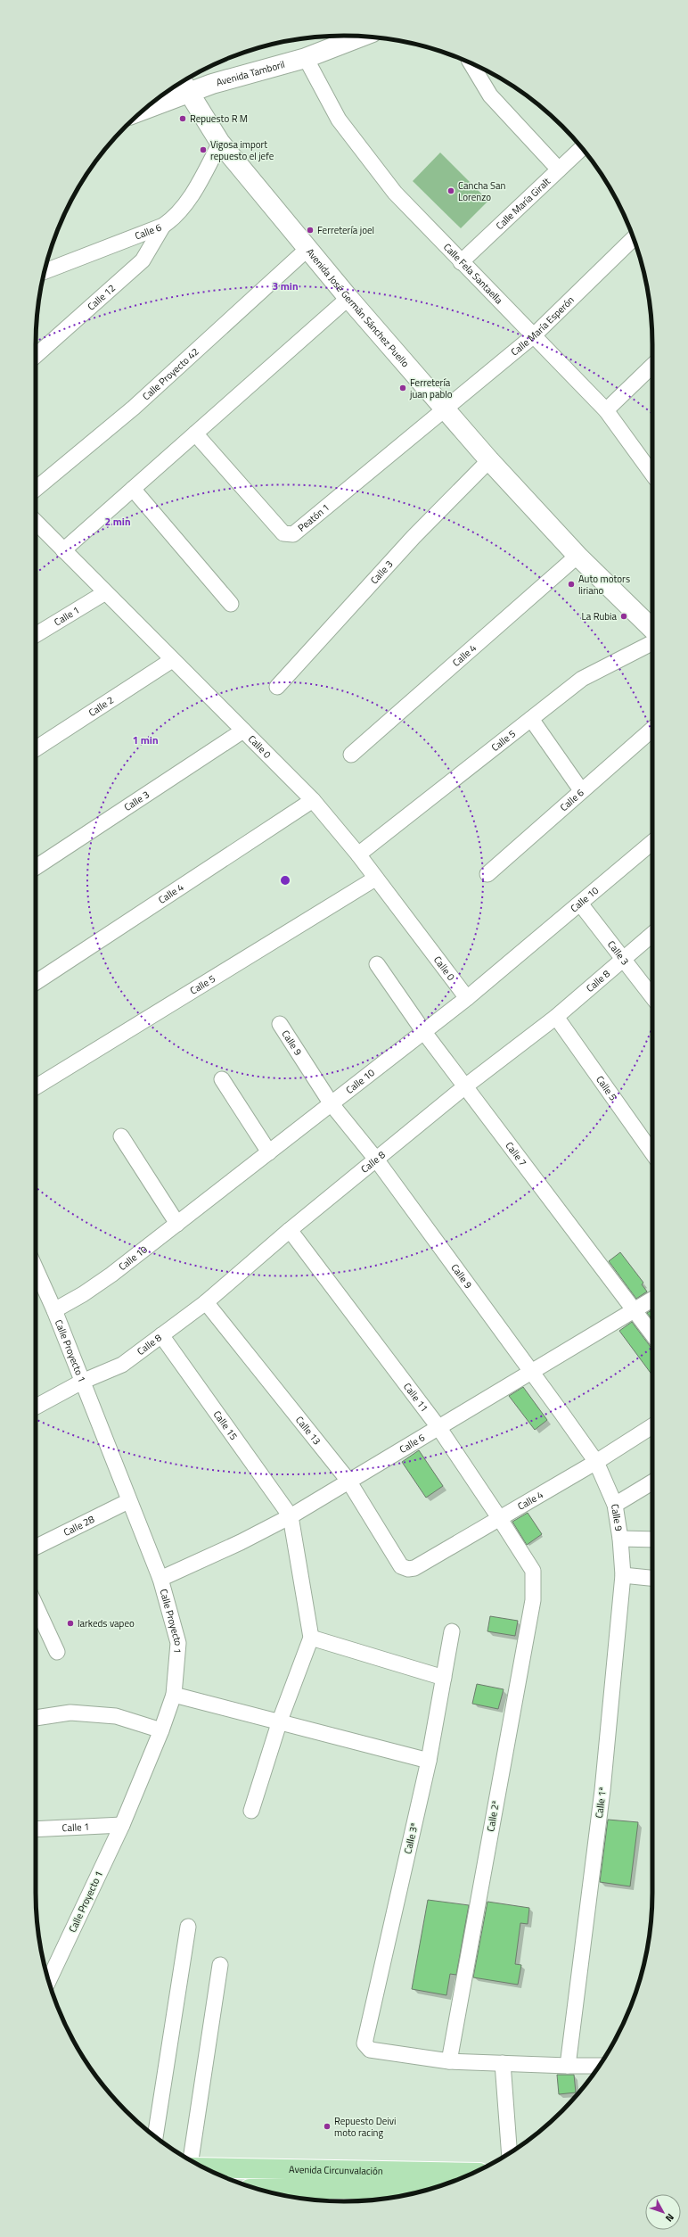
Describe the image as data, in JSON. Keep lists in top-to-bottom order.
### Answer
{
  "streets": {
    "main road": ["Avenida Tamboril", "Avenida José Germán Sánchez Puello", "Avenida Circunvalación"],
    "street": [
      "Calle María Giralt",
      "Calle 6",
      "Calle Fela Santaella",
      "Calle 12",
      "Calle María Esperón",
      "Calle Proyecto 42",
      "Peatón 1",
      "Calle 3",
      "Calle 1",
      "Calle 4",
      "Calle 2",
      "Calle 5",
      "Calle 0",
      "Calle 10",
      "Calle 8",
      "Calle 9",
      "Calle 7",
      "Calle Proyecto 1",
      "Calle 11",
      "Calle 15",
      "Calle 13",
      "Calle 28",
      "Calle 1ª",
      "Calle 2ª",
      "Calle 3ª"
    ]
  },
  "crossings": [
    ["Avenida Tamboril", "Calle Fela Santaella"],
    ["Avenida Tamboril", "Avenida José Germán Sánchez Puello"],
    ["Calle María Giralt", "Calle Fela Santaella"],
    ["Calle 6", "Calle 12"],
    ["Calle 6", "Avenida José Germán Sánchez Puello"],
    ["Calle 6", "Calle 9"],
    ["Calle 6", "Calle 7"],
    ["Calle 6", "Calle Proyecto 1"],
    ["Calle 6", "Calle 11"],
    ["Calle 6", "Calle 15"],
    ["Calle 6", "Calle 13"],
    ["Calle Fela Santaella", "Calle María Esperón"],
    ["Avenida José Germán Sánchez Puello", "Calle María Esperón"],
    ["Avenida José Germán Sánchez Puello", "Calle Proyecto 42"],
    ["Avenida José Germán Sánchez Puello", "Peatón 1"],
    ["Avenida José Germán Sánchez Puello", "Calle 3"],
    ["Avenida José Germán Sánchez Puello", "Calle 4"],
    ["Calle María Esperón", "Peatón 1"],
    ["Calle 3", "Calle 0"],
    ["Calle 3", "Calle 10"],
    ["Calle 3", "Calle 8"],
    ["Calle 1", "Calle 0"],
    ["Calle 1", "Calle Proyecto 1"],
    ["Calle 4", "Calle 0"],
    ["Calle 4", "Calle 9"],
    ["Calle 4", "Calle 11"],
    ["Calle 4", "Calle 13"],
    ["Calle 2", "Calle 0"],
    ["Calle 5", "Calle 0"],
    ["Calle 5", "Calle 8"],
    ["Calle 0", "Calle 10"],
    ["Calle 10", "Calle 9"],
    ["Calle 10", "Calle 7"],
    ["Calle 10", "Calle Proyecto 1"],
    ["Calle 8", "Calle 9"],
    ["Calle 8", "Calle 7"],
    ["Calle 8", "Calle Proyecto 1"],
    ["Calle 8", "Calle 11"],
    ["Calle 8", "Calle 15"],
    ["Calle 8", "Calle 13"],
    ["Calle 9", "Calle 1ª"],
    ["Calle Proyecto 1", "Calle 28"],
    ["Calle 11", "Calle 2ª"],
    ["Calle 2ª", "Calle 3ª"]
  ],
  "places": [
    "Repuesto R M",
    "Vigosa import repuesto el jefe",
    "Cancha San Lorenzo",
    "Ferretería joel",
    "Ferretería juan pablo",
    "Auto motors liriano",
    "La Rubia",
    "larkeds vapeo",
    "Repuesto Deivi moto racing"
  ],
  "north": "bottom right",
  "rings": ["3 min", "2 min", "1 min"]
}
